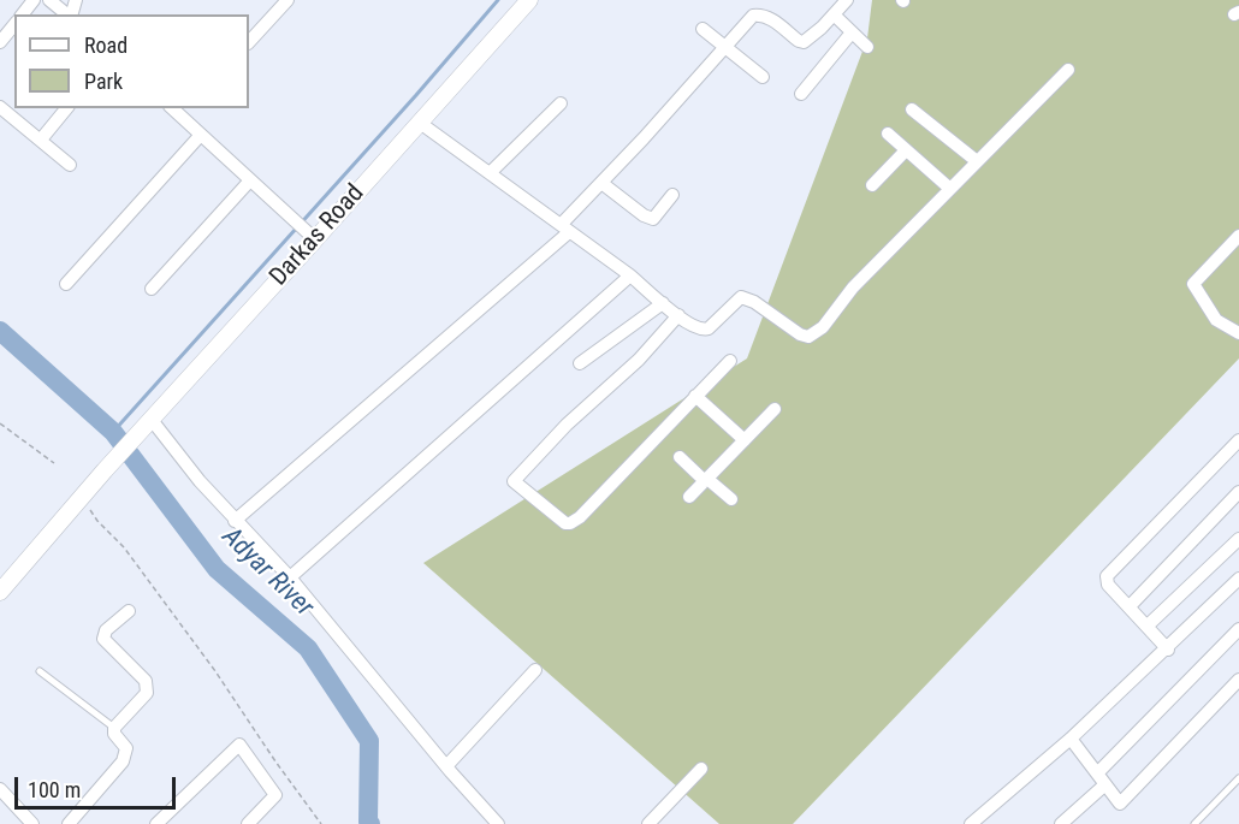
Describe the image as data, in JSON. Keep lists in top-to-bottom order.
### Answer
{
  "streets": {
    "main road": ["Darkas Road"]
  },
  "water": ["Adyar River"],
  "legend": ["Road", "Park"],
  "scale_bar": "100 m"
}
